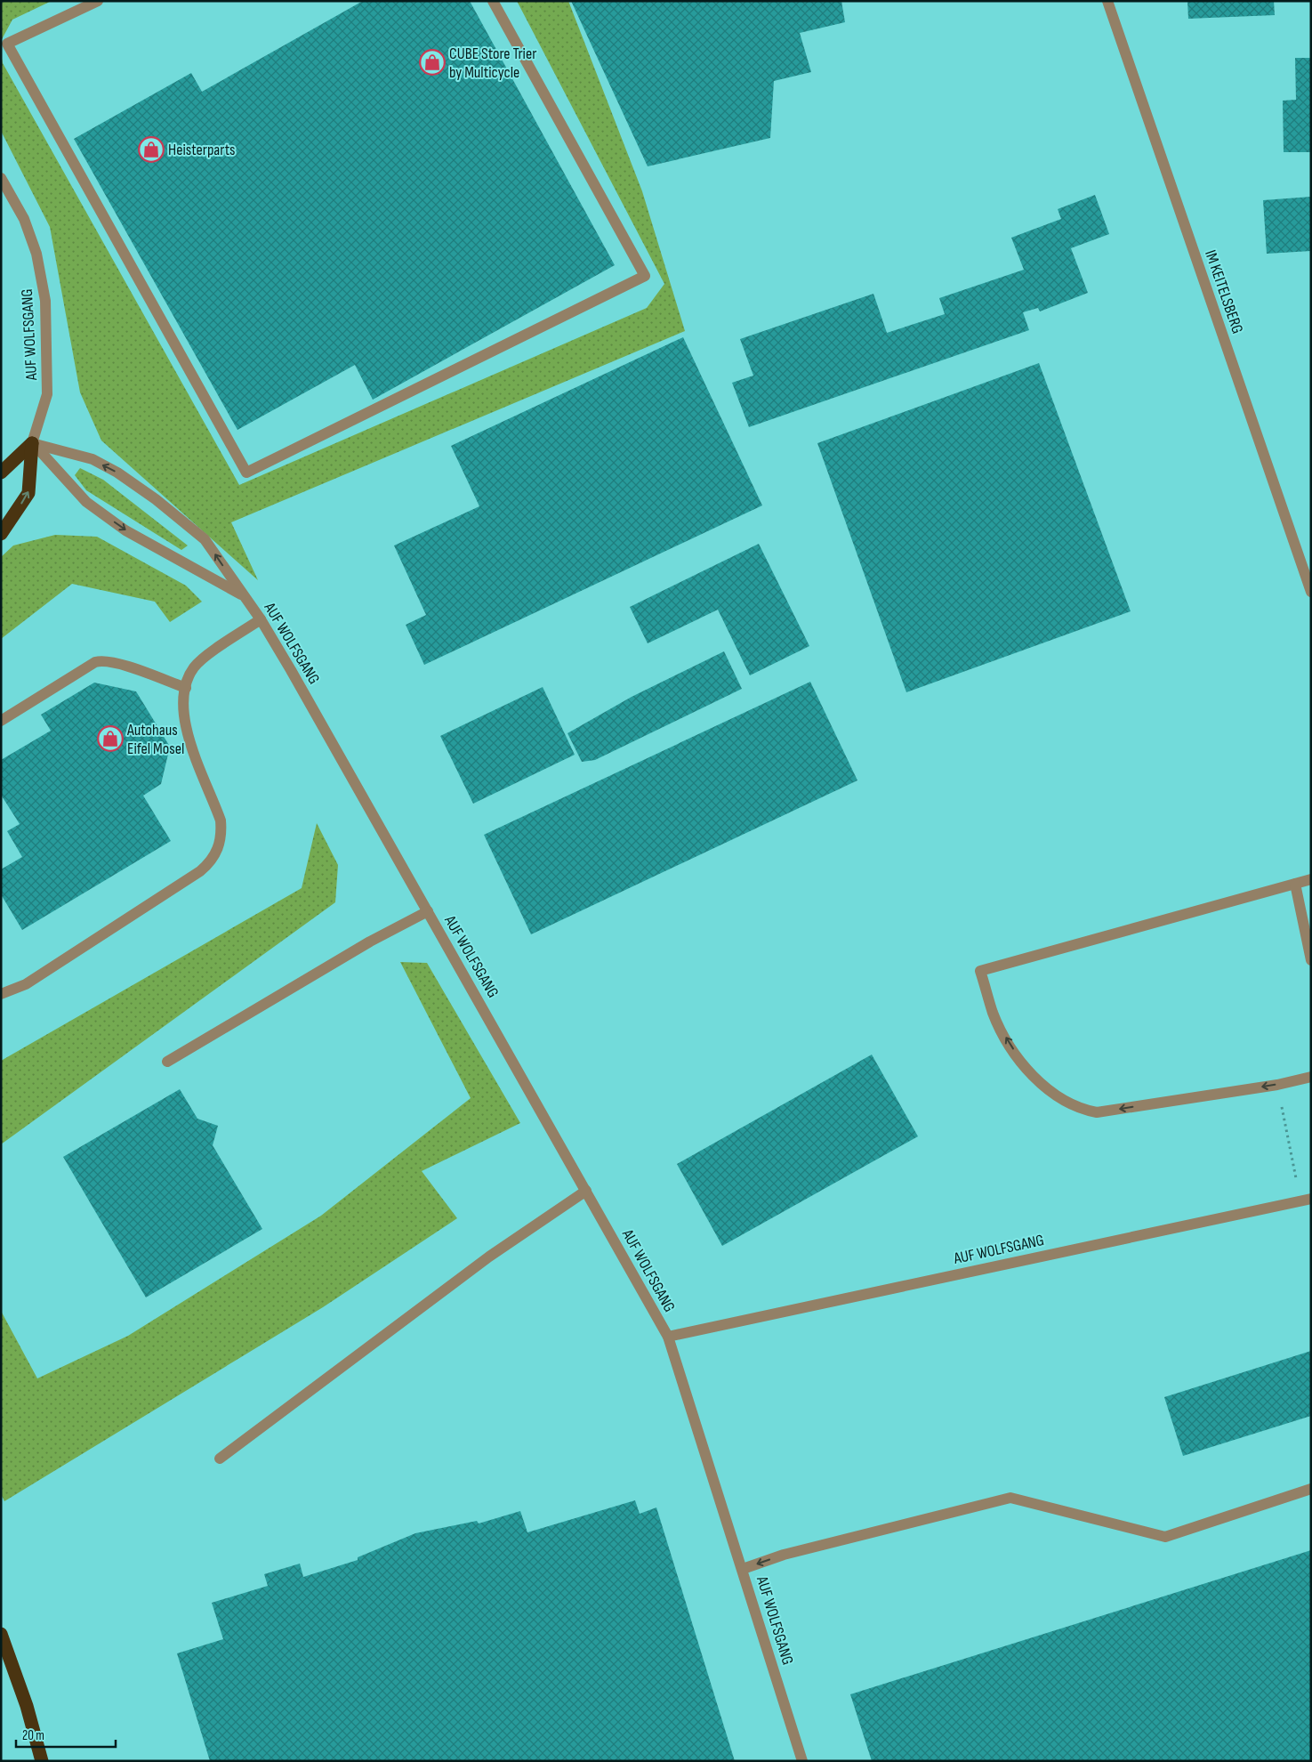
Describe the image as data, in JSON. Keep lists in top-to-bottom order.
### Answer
{
  "streets": {
    "street": ["IM KEITELSBERG", "AUF WOLFSGANG"]
  },
  "places": {
    "shop": ["CUBE Store Trier by Multicycle", "Heisterparts", "Autohaus Eifel Mosel"]
  },
  "scale_bar": "20 m"
}
